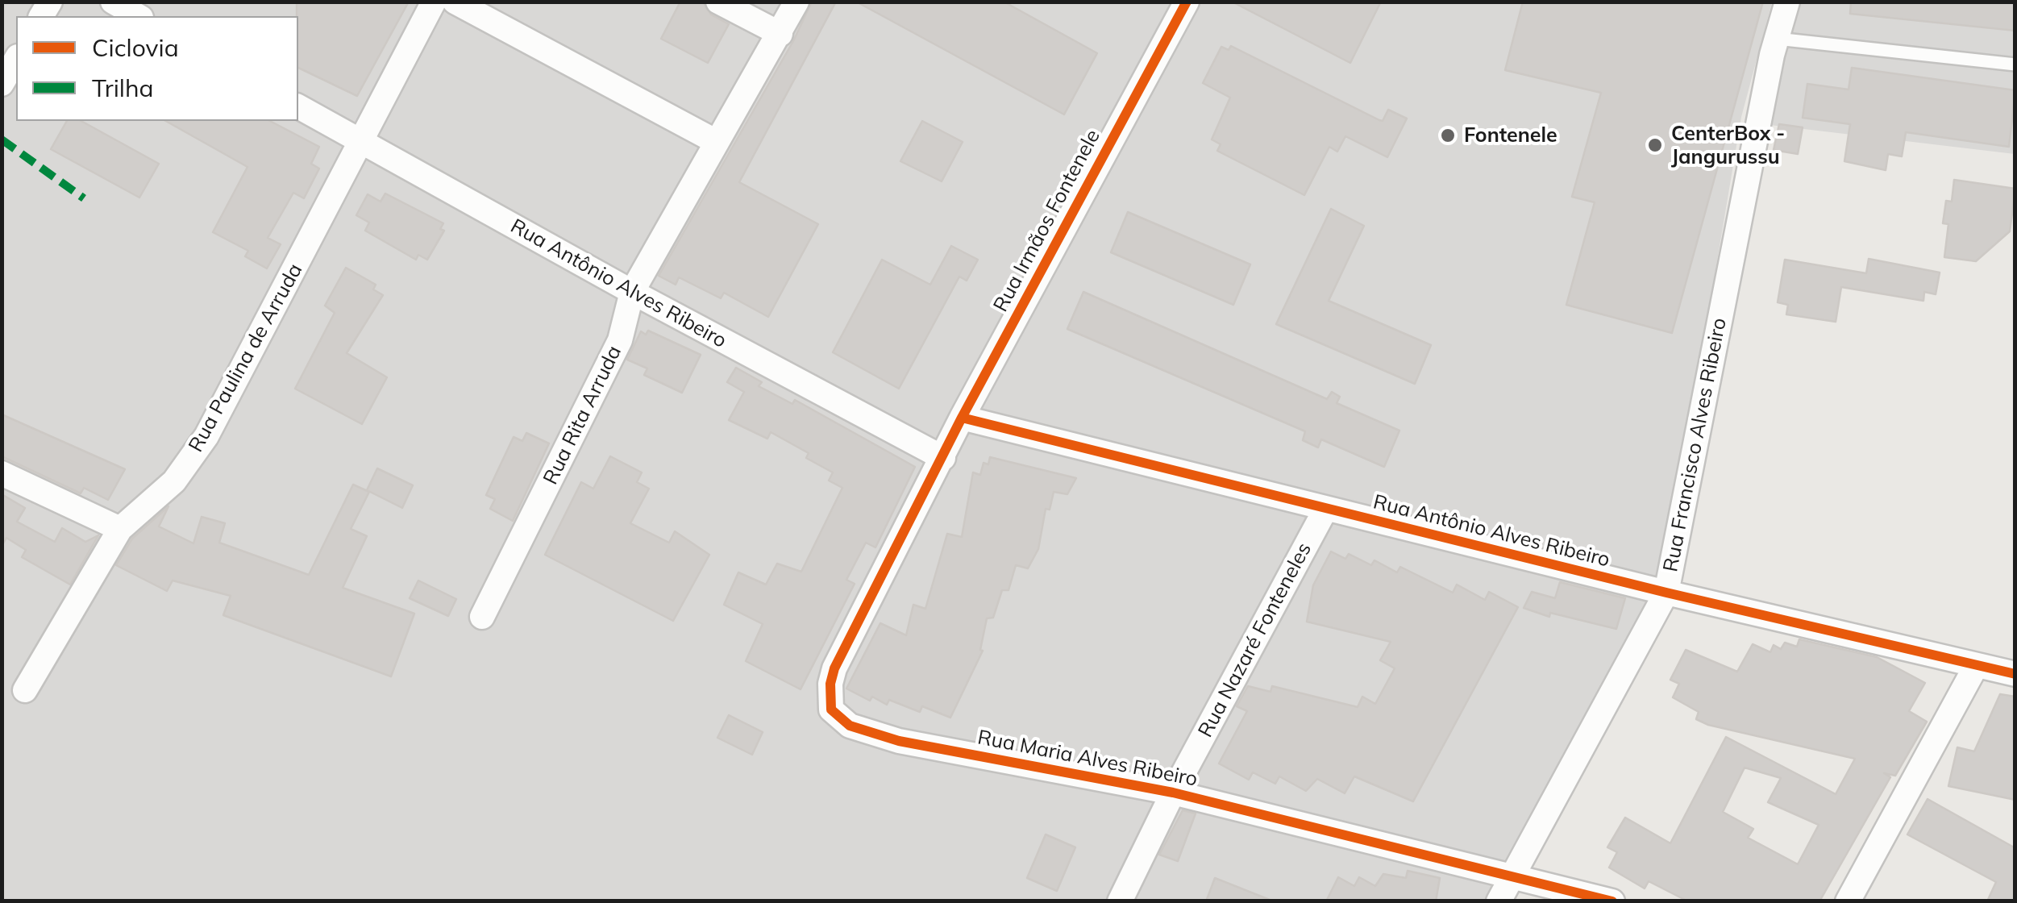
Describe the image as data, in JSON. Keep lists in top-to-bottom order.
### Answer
{
  "streets": {
    "street": [
      "Rua Irmãos Fontenele",
      "Rua Antônio Alves Ribeiro",
      "Rua Paulina de Arruda",
      "Rua Rita Arruda",
      "Rua Francisco Alves Ribeiro",
      "Rua Nazaré Fonteneles",
      "Rua Maria Alves Ribeiro"
    ]
  },
  "crossings": [
    ["Rua Irmãos Fontenele", "Rua Antônio Alves Ribeiro"],
    ["Rua Irmãos Fontenele", "Rua Maria Alves Ribeiro"],
    ["Rua Antônio Alves Ribeiro", "Rua Paulina de Arruda"],
    ["Rua Antônio Alves Ribeiro", "Rua Rita Arruda"],
    ["Rua Antônio Alves Ribeiro", "Rua Francisco Alves Ribeiro"],
    ["Rua Antônio Alves Ribeiro", "Rua Nazaré Fonteneles"],
    ["Rua Antônio Alves Ribeiro", "Rua Maria Alves Ribeiro"],
    ["Rua Francisco Alves Ribeiro", "Rua Maria Alves Ribeiro"],
    ["Rua Nazaré Fonteneles", "Rua Maria Alves Ribeiro"]
  ],
  "places": ["Fontenele", "CenterBox - Jangurussu"],
  "legend": ["Ciclovia", "Trilha"]
}
